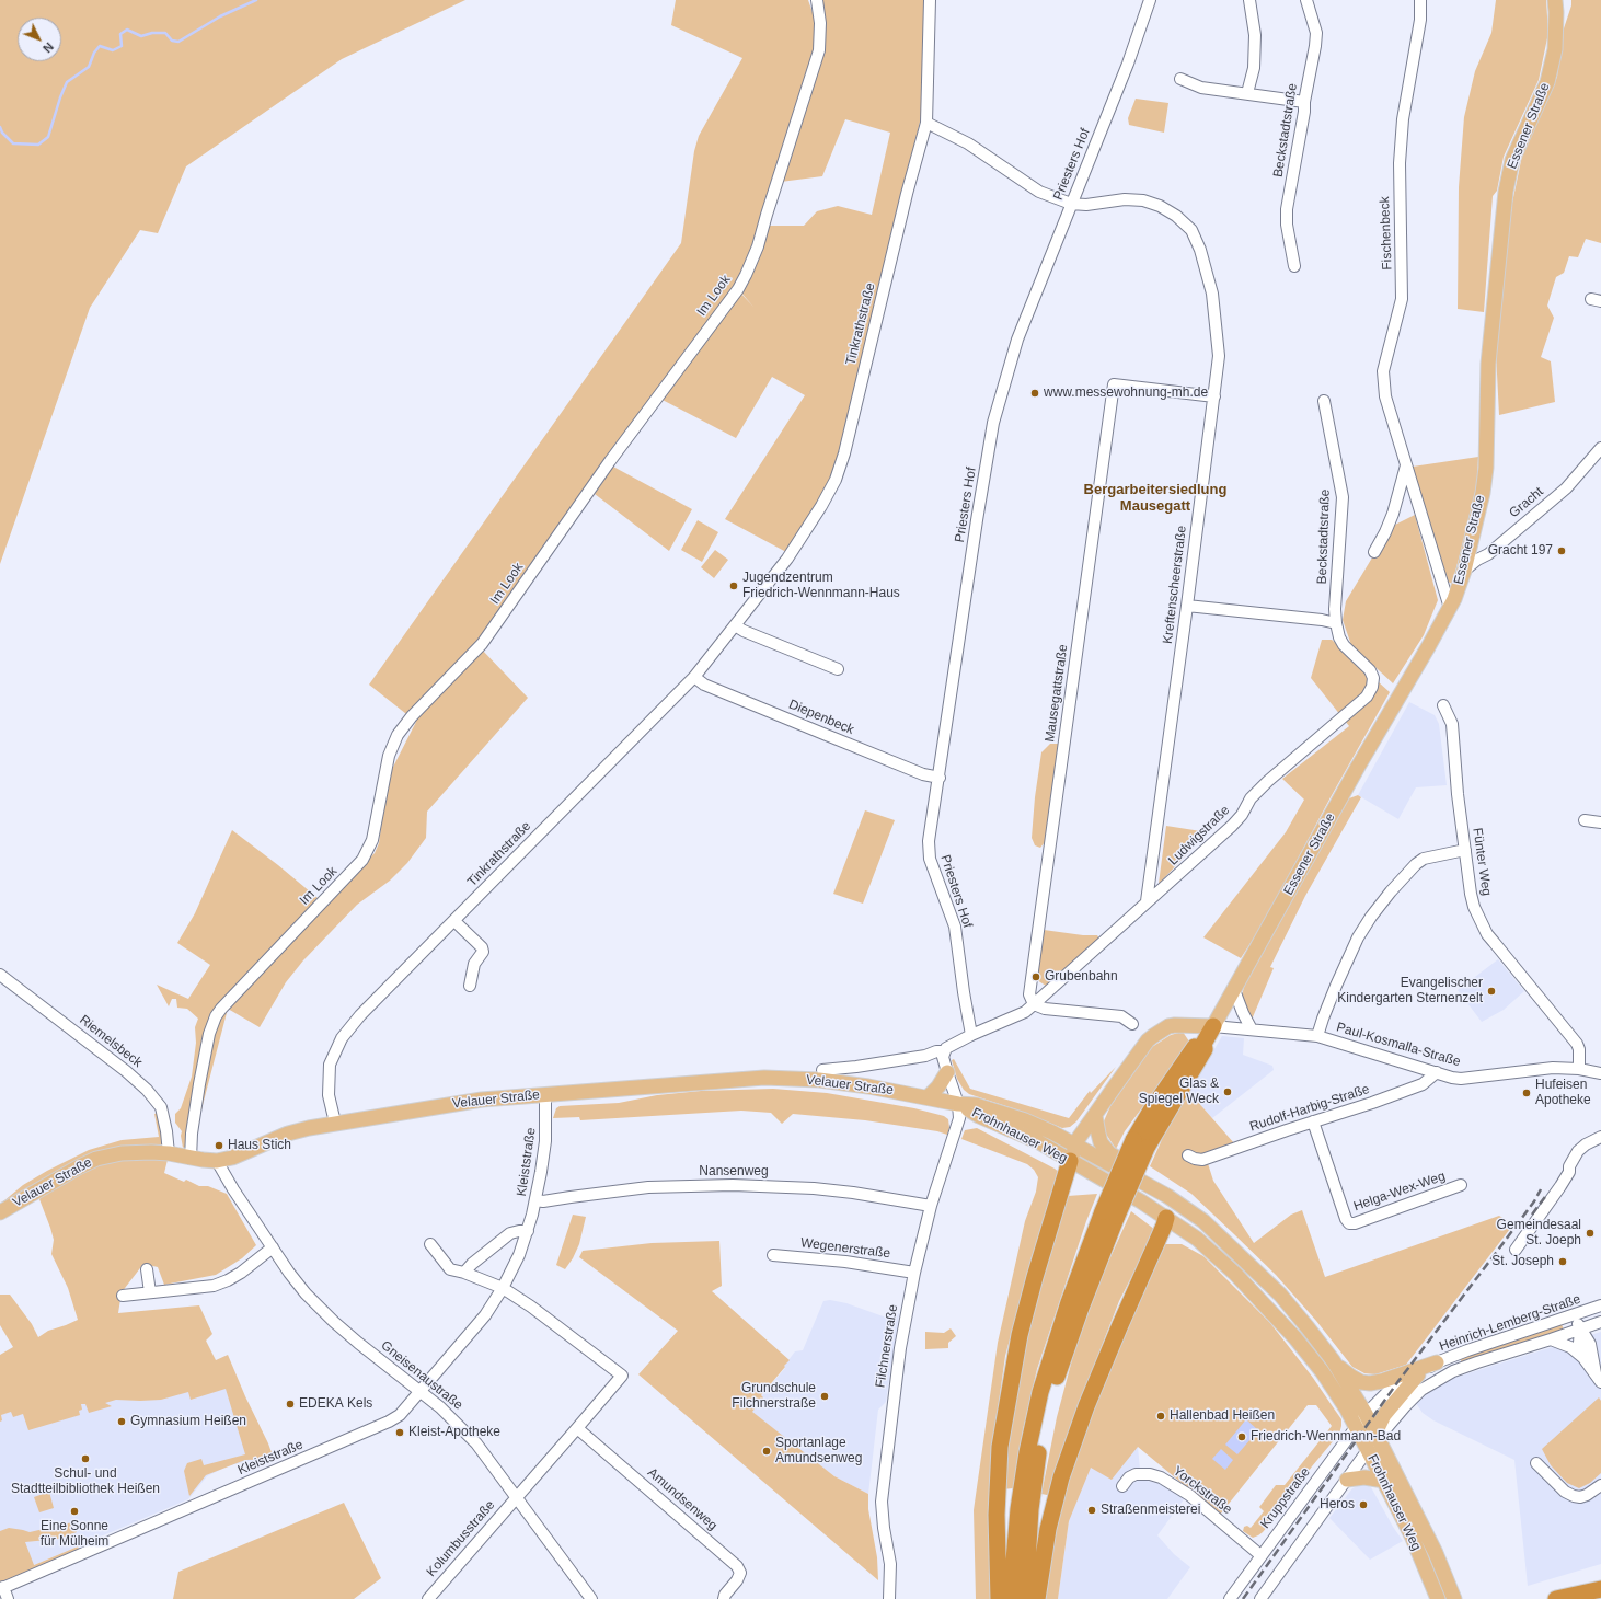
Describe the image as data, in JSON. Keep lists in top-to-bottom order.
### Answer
{
  "streets": {
    "main road": ["Essener Straße", "Velauer Straße", "Frohnhauser Weg"],
    "street": [
      "Beckstadtstraße",
      "Priesters Hof",
      "Fischenbeck",
      "Im Look",
      "Tinkrathstraße",
      "Gracht",
      "Kreftenscheerstraße",
      "Mausegattstraße",
      "Diepenbeck",
      "Ludwigstraße",
      "Fünter Weg",
      "Riemelsbeck",
      "Paul-Kosmalla-Straße",
      "Rudolf-Harbig-Straße",
      "Kleiststraße",
      "Nansenweg",
      "Helga-Wex-Weg",
      "Wegenerstraße",
      "Heinrich-Lemberg-Straße",
      "Filchnerstraße",
      "Gneisenaustraße",
      "Yorckstraße",
      "Kruppstraße",
      "Amundsenweg",
      "Kolumbusstraße"
    ]
  },
  "crossings": [
    ["Essener Straße", "Fischenbeck"],
    ["Essener Straße", "Gracht"],
    ["Essener Straße", "Paul-Kosmalla-Straße"],
    ["Beckstadtstraße", "Ludwigstraße"],
    ["Priesters Hof", "Kreftenscheerstraße"],
    ["Priesters Hof", "Diepenbeck"],
    ["Priesters Hof", "Velauer Straße"],
    ["Im Look", "Velauer Straße"],
    ["Tinkrathstraße", "Kreftenscheerstraße"],
    ["Tinkrathstraße", "Diepenbeck"],
    ["Tinkrathstraße", "Velauer Straße"],
    ["Kreftenscheerstraße", "Mausegattstraße"],
    ["Kreftenscheerstraße", "Ludwigstraße"],
    ["Mausegattstraße", "Ludwigstraße"],
    ["Mausegattstraße", "Velauer Straße"],
    ["Ludwigstraße", "Velauer Straße"],
    ["Fünter Weg", "Paul-Kosmalla-Straße"],
    ["Riemelsbeck", "Velauer Straße"],
    ["Paul-Kosmalla-Straße", "Rudolf-Harbig-Straße"],
    ["Velauer Straße", "Frohnhauser Weg"],
    ["Velauer Straße", "Kleiststraße"],
    ["Velauer Straße", "Filchnerstraße"],
    ["Velauer Straße", "Gneisenaustraße"],
    ["Rudolf-Harbig-Straße", "Helga-Wex-Weg"],
    ["Frohnhauser Weg", "Heinrich-Lemberg-Straße"],
    ["Frohnhauser Weg", "Filchnerstraße"],
    ["Frohnhauser Weg", "Kruppstraße"],
    ["Kleiststraße", "Nansenweg"],
    ["Kleiststraße", "Gneisenaustraße"],
    ["Nansenweg", "Filchnerstraße"],
    ["Wegenerstraße", "Filchnerstraße"],
    ["Heinrich-Lemberg-Straße", "Kruppstraße"],
    ["Gneisenaustraße", "Kolumbusstraße"],
    ["Yorckstraße", "Kruppstraße"]
  ],
  "districts": ["Bergarbeitersiedlung Mausegatt"],
  "places": [
    "www.messewohnung-mh.de",
    "Gracht 197",
    "Jugendzentrum Friedrich-Wennmann-Haus",
    "Grubenbahn",
    "Evangelischer Kindergarten Sternenzelt",
    "Glas & Spiegel Weck",
    "Hufeisen Apotheke",
    "Haus Stich",
    "Gemeindesaal St. Joeph",
    "St. Joseph",
    "Grundschule Filchnerstraße",
    "EDEKA Kels",
    "Hallenbad Heißen",
    "Gymnasium Heißen",
    "Kleist-Apotheke",
    "Friedrich-Wennmann-Bad",
    "Sportanlage Amundsenweg",
    "Schul- und Stadtteilbibliothek Heißen",
    "Heros",
    "Straßenmeisterei",
    "Eine Sonne für Mülheim"
  ],
  "north": "bottom right"
}
